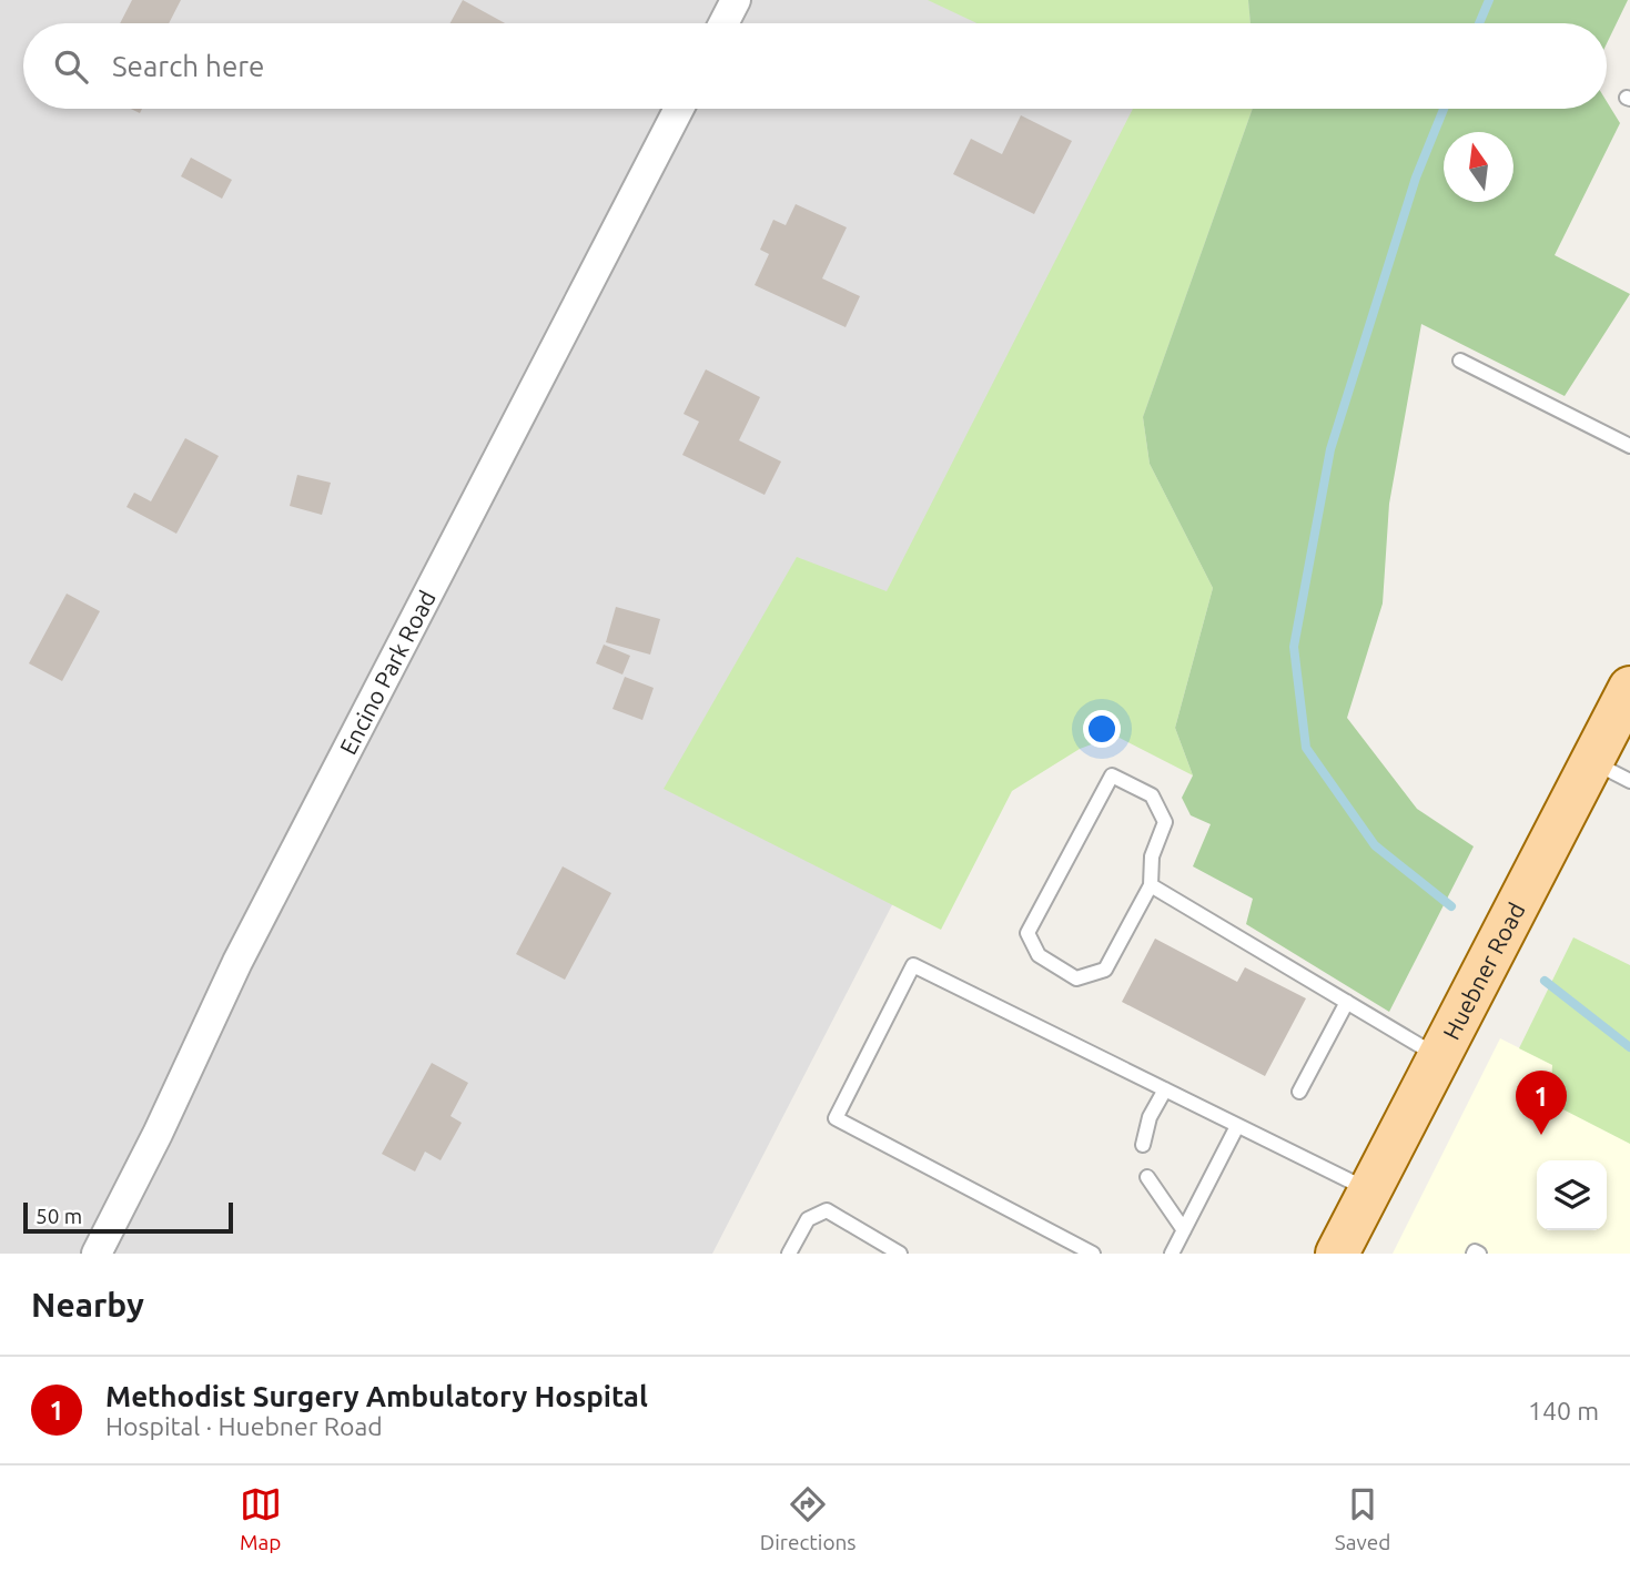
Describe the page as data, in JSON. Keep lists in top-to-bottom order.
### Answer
{
  "streets": {
    "main road": ["Huebner Road"],
    "street": ["Encino Park Road"]
  },
  "scale_bar": "50 m",
  "north": "top",
  "page": {
    "search": "Search here",
    "pins": "1",
    "scale": "50 m",
    "heading": "Nearby",
    "list": [
      {
        "mark": "1",
        "name": "Methodist Surgery Ambulatory Hospital",
        "note": "Hospital · Huebner Road",
        "value": "140 m"
      }
    ],
    "nav": ["Map", "Directions", "Saved"]
  }
}
